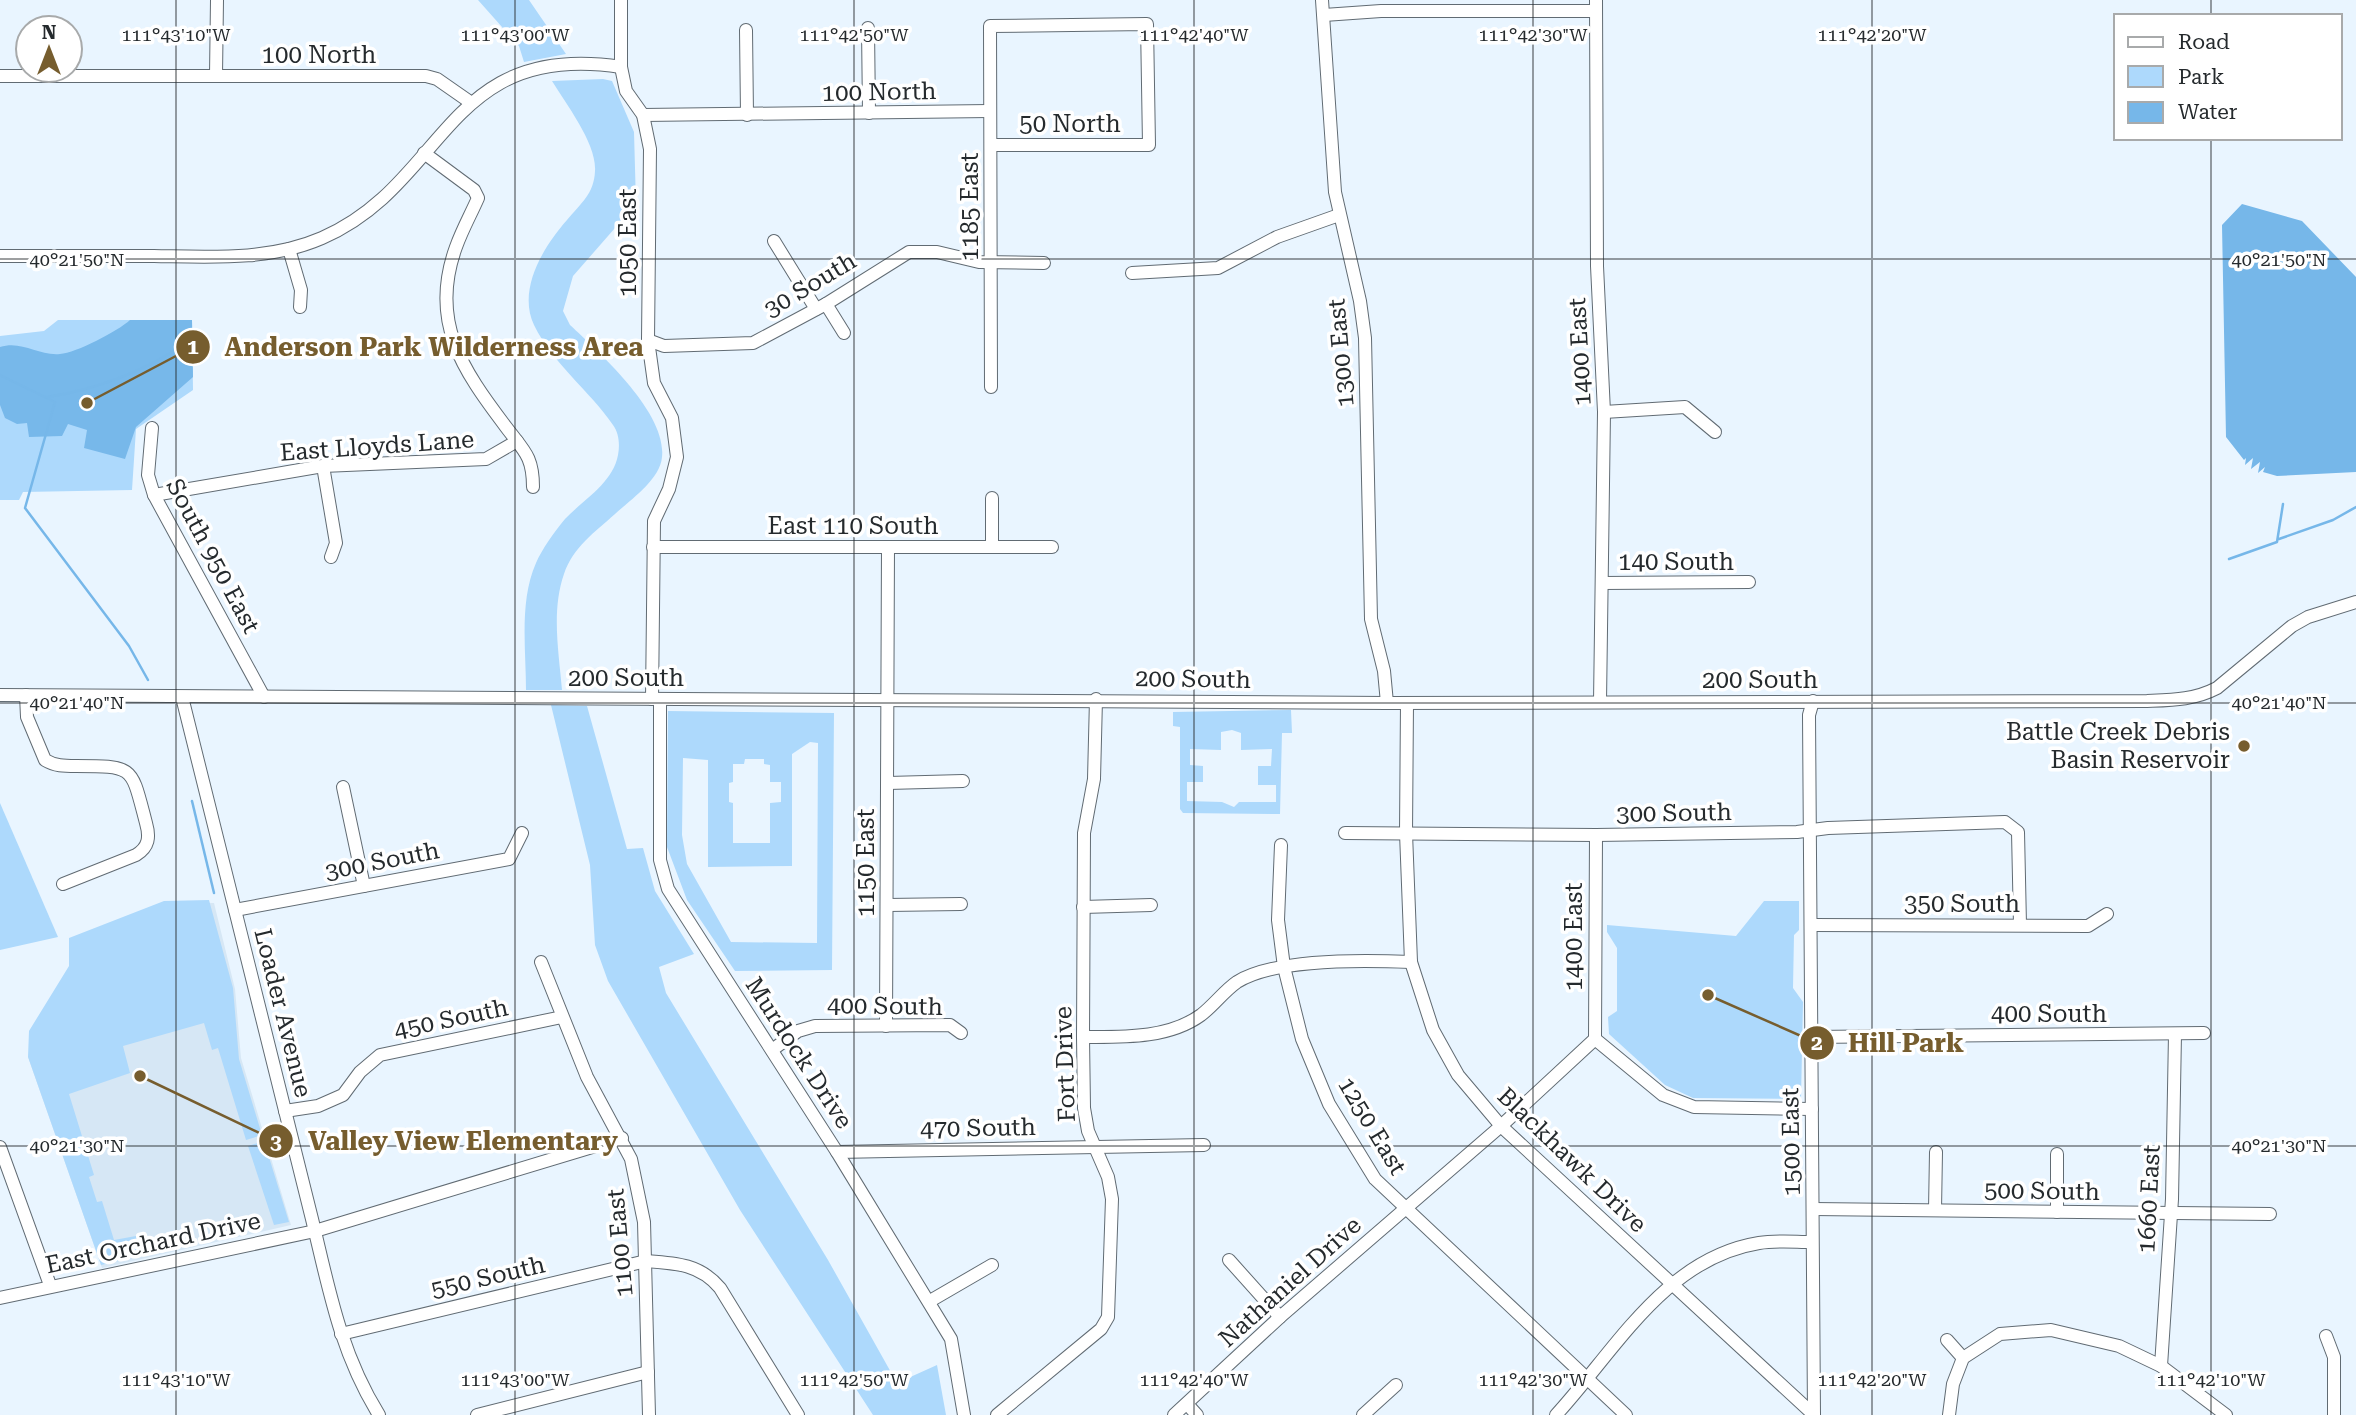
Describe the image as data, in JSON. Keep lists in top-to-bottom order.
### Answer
{
  "streets": {
    "street": [
      "100 North",
      "50 North",
      "1185 East",
      "1050 East",
      "30 South",
      "1400 East",
      "1300 East",
      "East Lloyds Lane",
      "East 110 South",
      "South 950 East",
      "140 South",
      "200 South",
      "300 South",
      "1150 East",
      "350 South",
      "400 South",
      "Loader Avenue",
      "450 South",
      "Murdock Drive",
      "Fort Drive",
      "1250 East",
      "470 South",
      "1500 East",
      "Blackhawk Drive",
      "500 South",
      "1660 East",
      "East Orchard Drive",
      "1100 East",
      "550 South",
      "Nathaniel Drive"
    ]
  },
  "crossings": [
    ["100 North", "1185 East"],
    ["100 North", "1050 East"],
    ["50 North", "1185 East"],
    ["1185 East", "30 South"],
    ["1050 East", "30 South"],
    ["1050 East", "East 110 South"],
    ["1050 East", "200 South"],
    ["1050 East", "Murdock Drive"],
    ["1400 East", "140 South"],
    ["1400 East", "200 South"],
    ["1400 East", "300 South"],
    ["1400 East", "Nathaniel Drive"],
    ["1300 East", "200 South"],
    ["East Lloyds Lane", "South 950 East"],
    ["East 110 South", "1150 East"],
    ["South 950 East", "200 South"],
    ["200 South", "1150 East"],
    ["200 South", "Loader Avenue"],
    ["200 South", "Murdock Drive"],
    ["200 South", "Fort Drive"],
    ["200 South", "1500 East"],
    ["300 South", "350 South"],
    ["300 South", "Loader Avenue"],
    ["300 South", "1500 East"],
    ["300 South", "Blackhawk Drive"],
    ["1150 East", "400 South"],
    ["350 South", "1500 East"],
    ["400 South", "Murdock Drive"],
    ["400 South", "1500 East"],
    ["400 South", "1660 East"],
    ["Loader Avenue", "450 South"],
    ["Loader Avenue", "East Orchard Drive"],
    ["Loader Avenue", "550 South"],
    ["450 South", "1100 East"],
    ["Murdock Drive", "470 South"],
    ["Fort Drive", "470 South"],
    ["1250 East", "Nathaniel Drive"],
    ["1500 East", "Blackhawk Drive"],
    ["1500 East", "500 South"],
    ["Blackhawk Drive", "Nathaniel Drive"],
    ["500 South", "1660 East"],
    ["1100 East", "550 South"]
  ],
  "places": [
    "Anderson Park Wilderness Area",
    "Battle Creek Debris Basin Reservoir",
    "Hill Park",
    "Valley View Elementary"
  ],
  "legend": ["Road", "Park", "Water"],
  "north": "top",
  "coordinates": [
    "111°43'10\"W",
    "111°43'00\"W",
    "111°42'50\"W",
    "111°42'40\"W",
    "111°42'30\"W",
    "111°42'20\"W",
    "40°21'50\"N",
    "40°21'40\"N",
    "40°21'30\"N",
    "111°42'10\"W"
  ]
}
